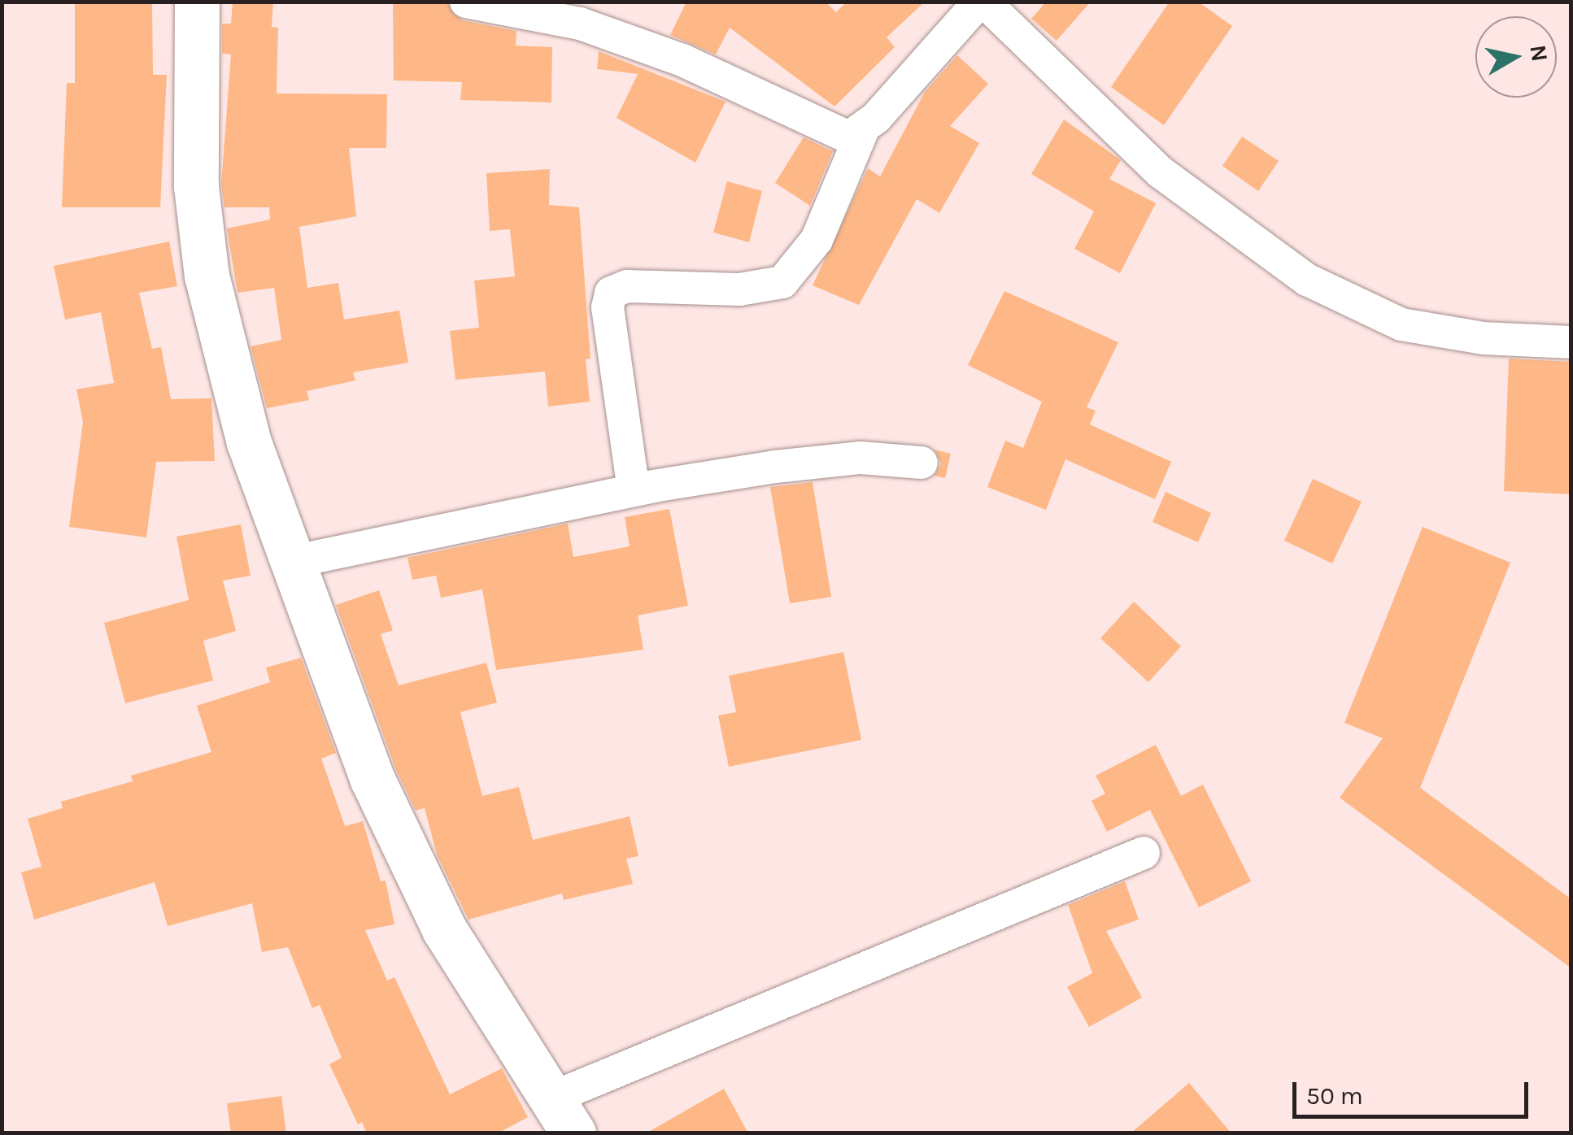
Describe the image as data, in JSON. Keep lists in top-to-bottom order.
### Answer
{
  "scale_bar": "50 m",
  "north": "right"
}
